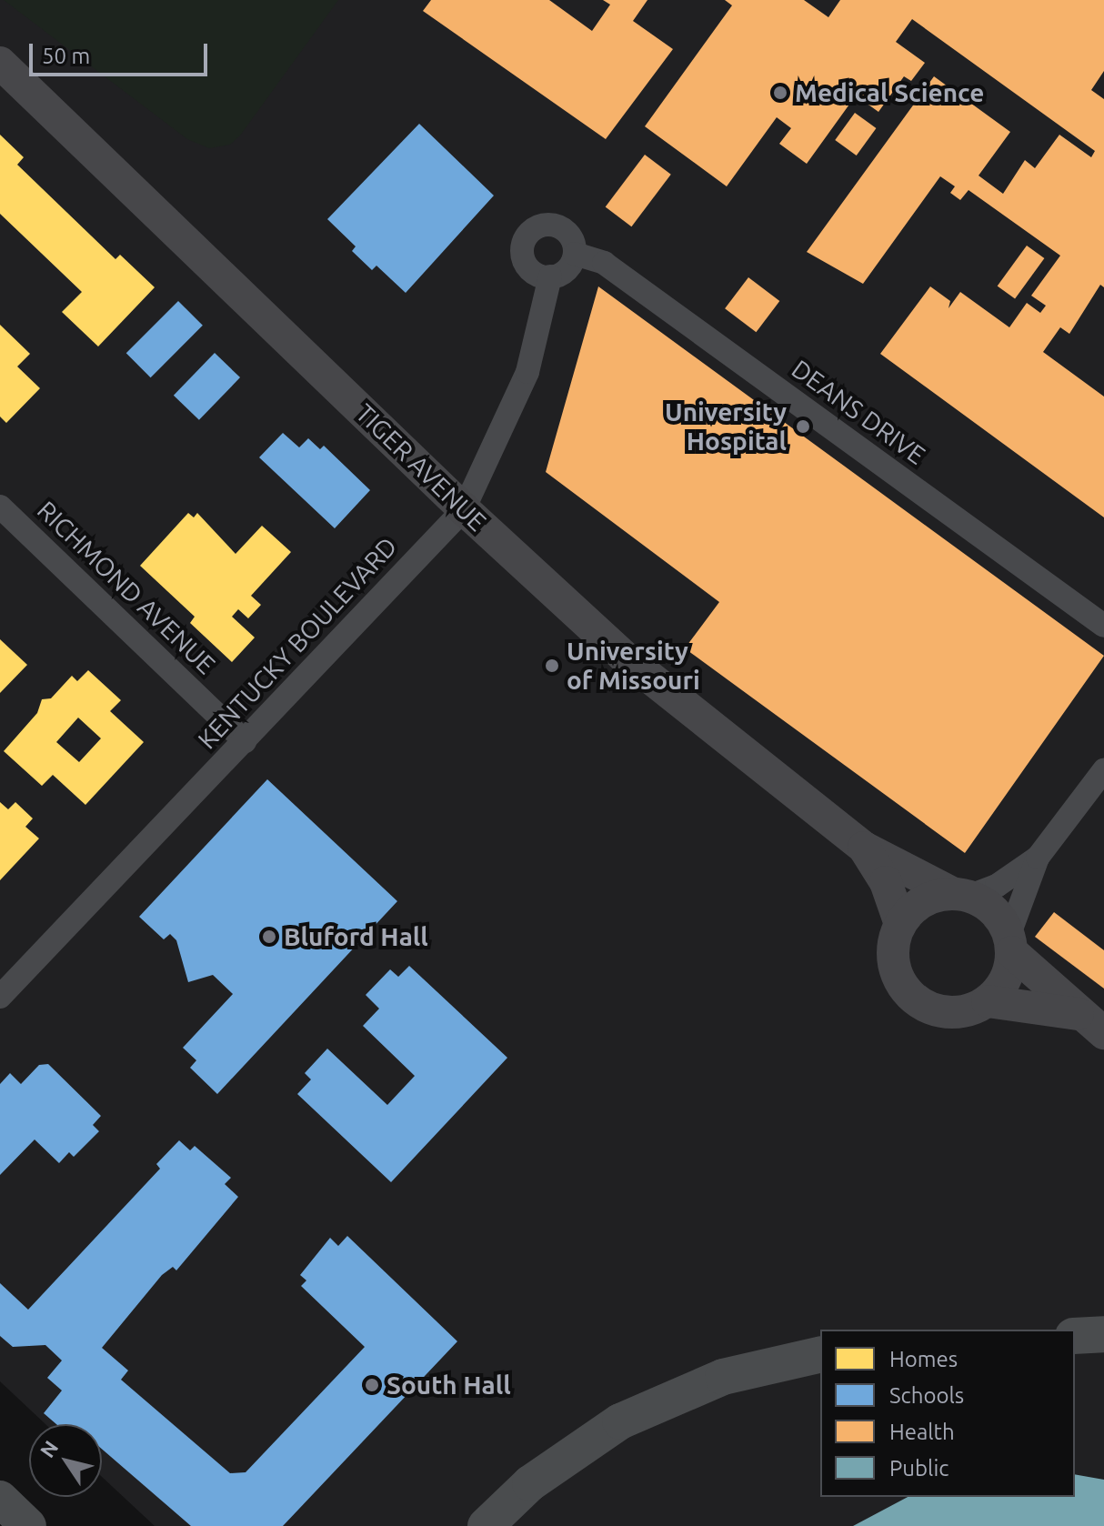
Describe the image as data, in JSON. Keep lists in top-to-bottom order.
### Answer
{
  "streets": {
    "street": [
      "DEANS DRIVE",
      "TIGER AVENUE",
      "RICHMOND AVENUE",
      "KENTUCKY BOULEVARD"
    ]
  },
  "crossings": [
    ["DEANS DRIVE", "KENTUCKY BOULEVARD"],
    ["TIGER AVENUE", "KENTUCKY BOULEVARD"],
    ["RICHMOND AVENUE", "KENTUCKY BOULEVARD"]
  ],
  "places": [
    "Medical Science",
    "University Hospital",
    "University of Missouri",
    "Bluford Hall",
    "South Hall"
  ],
  "legend": [
    "Homes",
    "Schools",
    "Health",
    "Public"
  ],
  "scale_bar": "50 m",
  "north": "top left"
}
